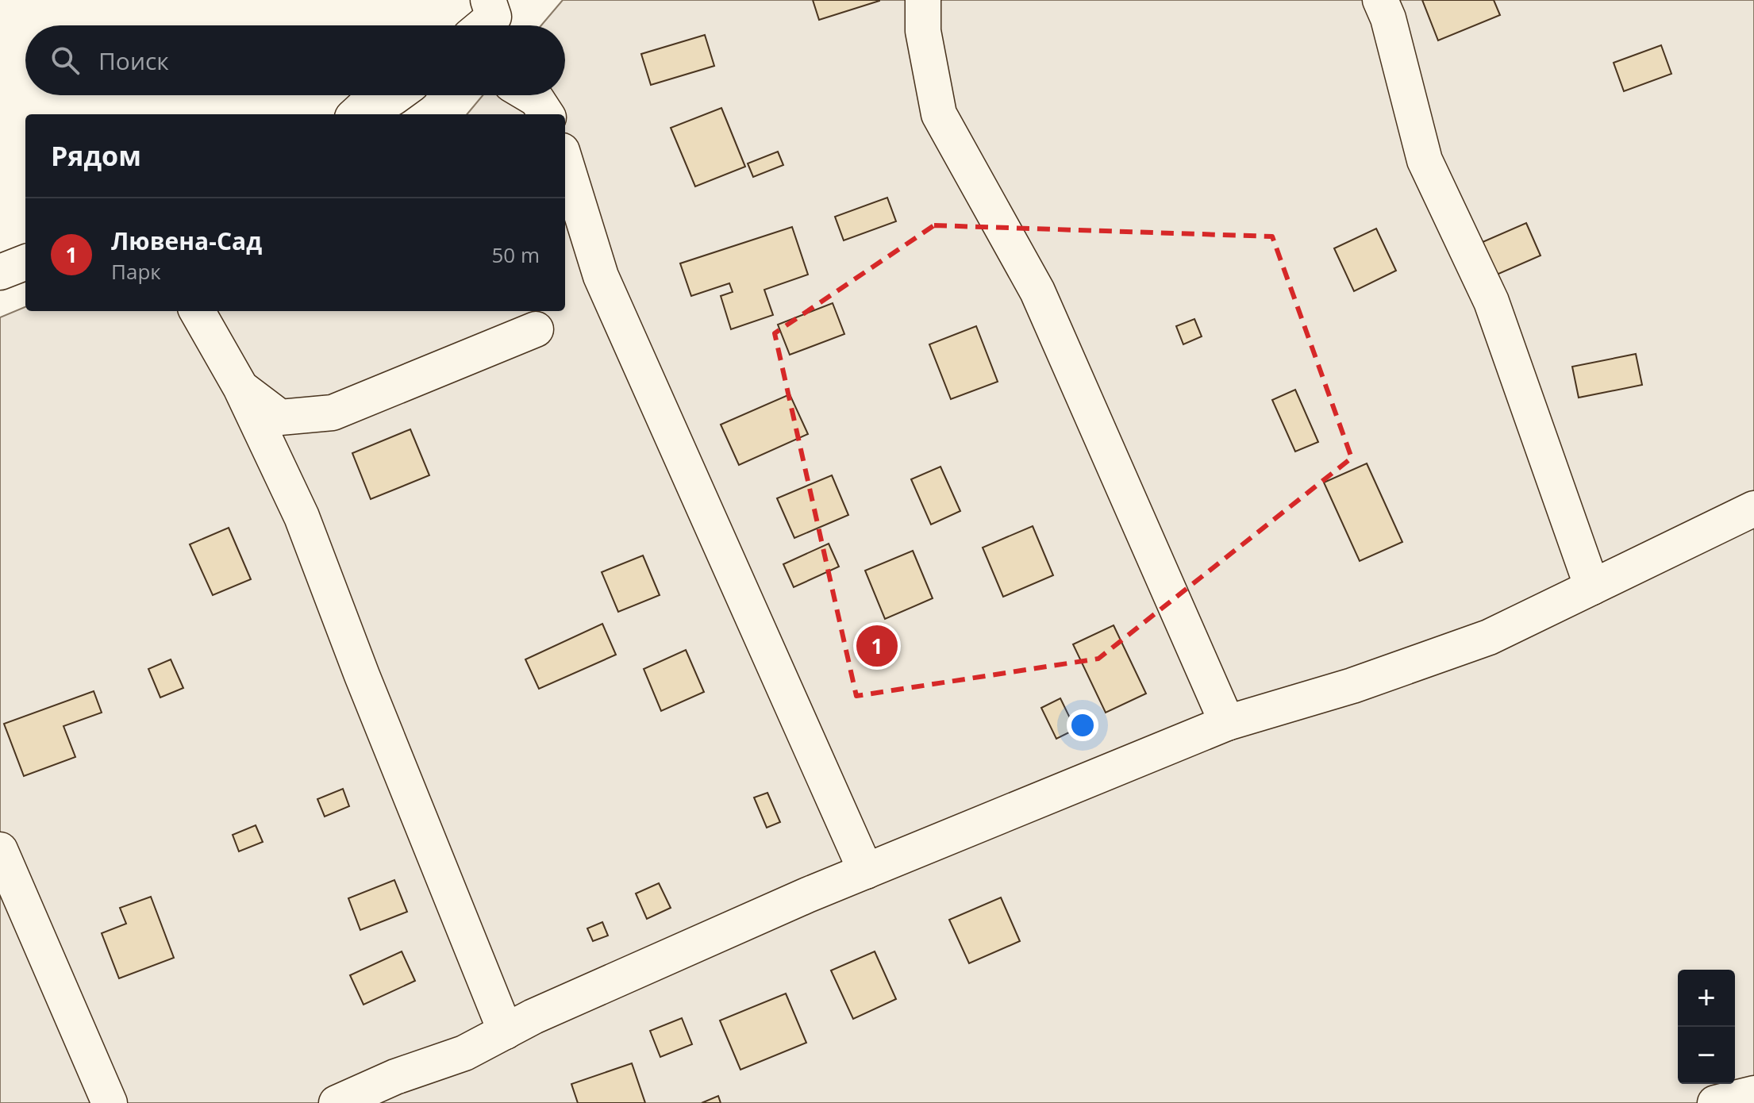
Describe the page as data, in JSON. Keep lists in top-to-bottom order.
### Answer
{
  "page": {
    "search": "Поиск",
    "heading": "Рядом",
    "list": [
      {
        "mark": "1",
        "name": "Лювена-Сад",
        "note": "Парк",
        "value": "50 m"
      }
    ],
    "pins": "1",
    "map_buttons": ["+", "−"]
  }
}
